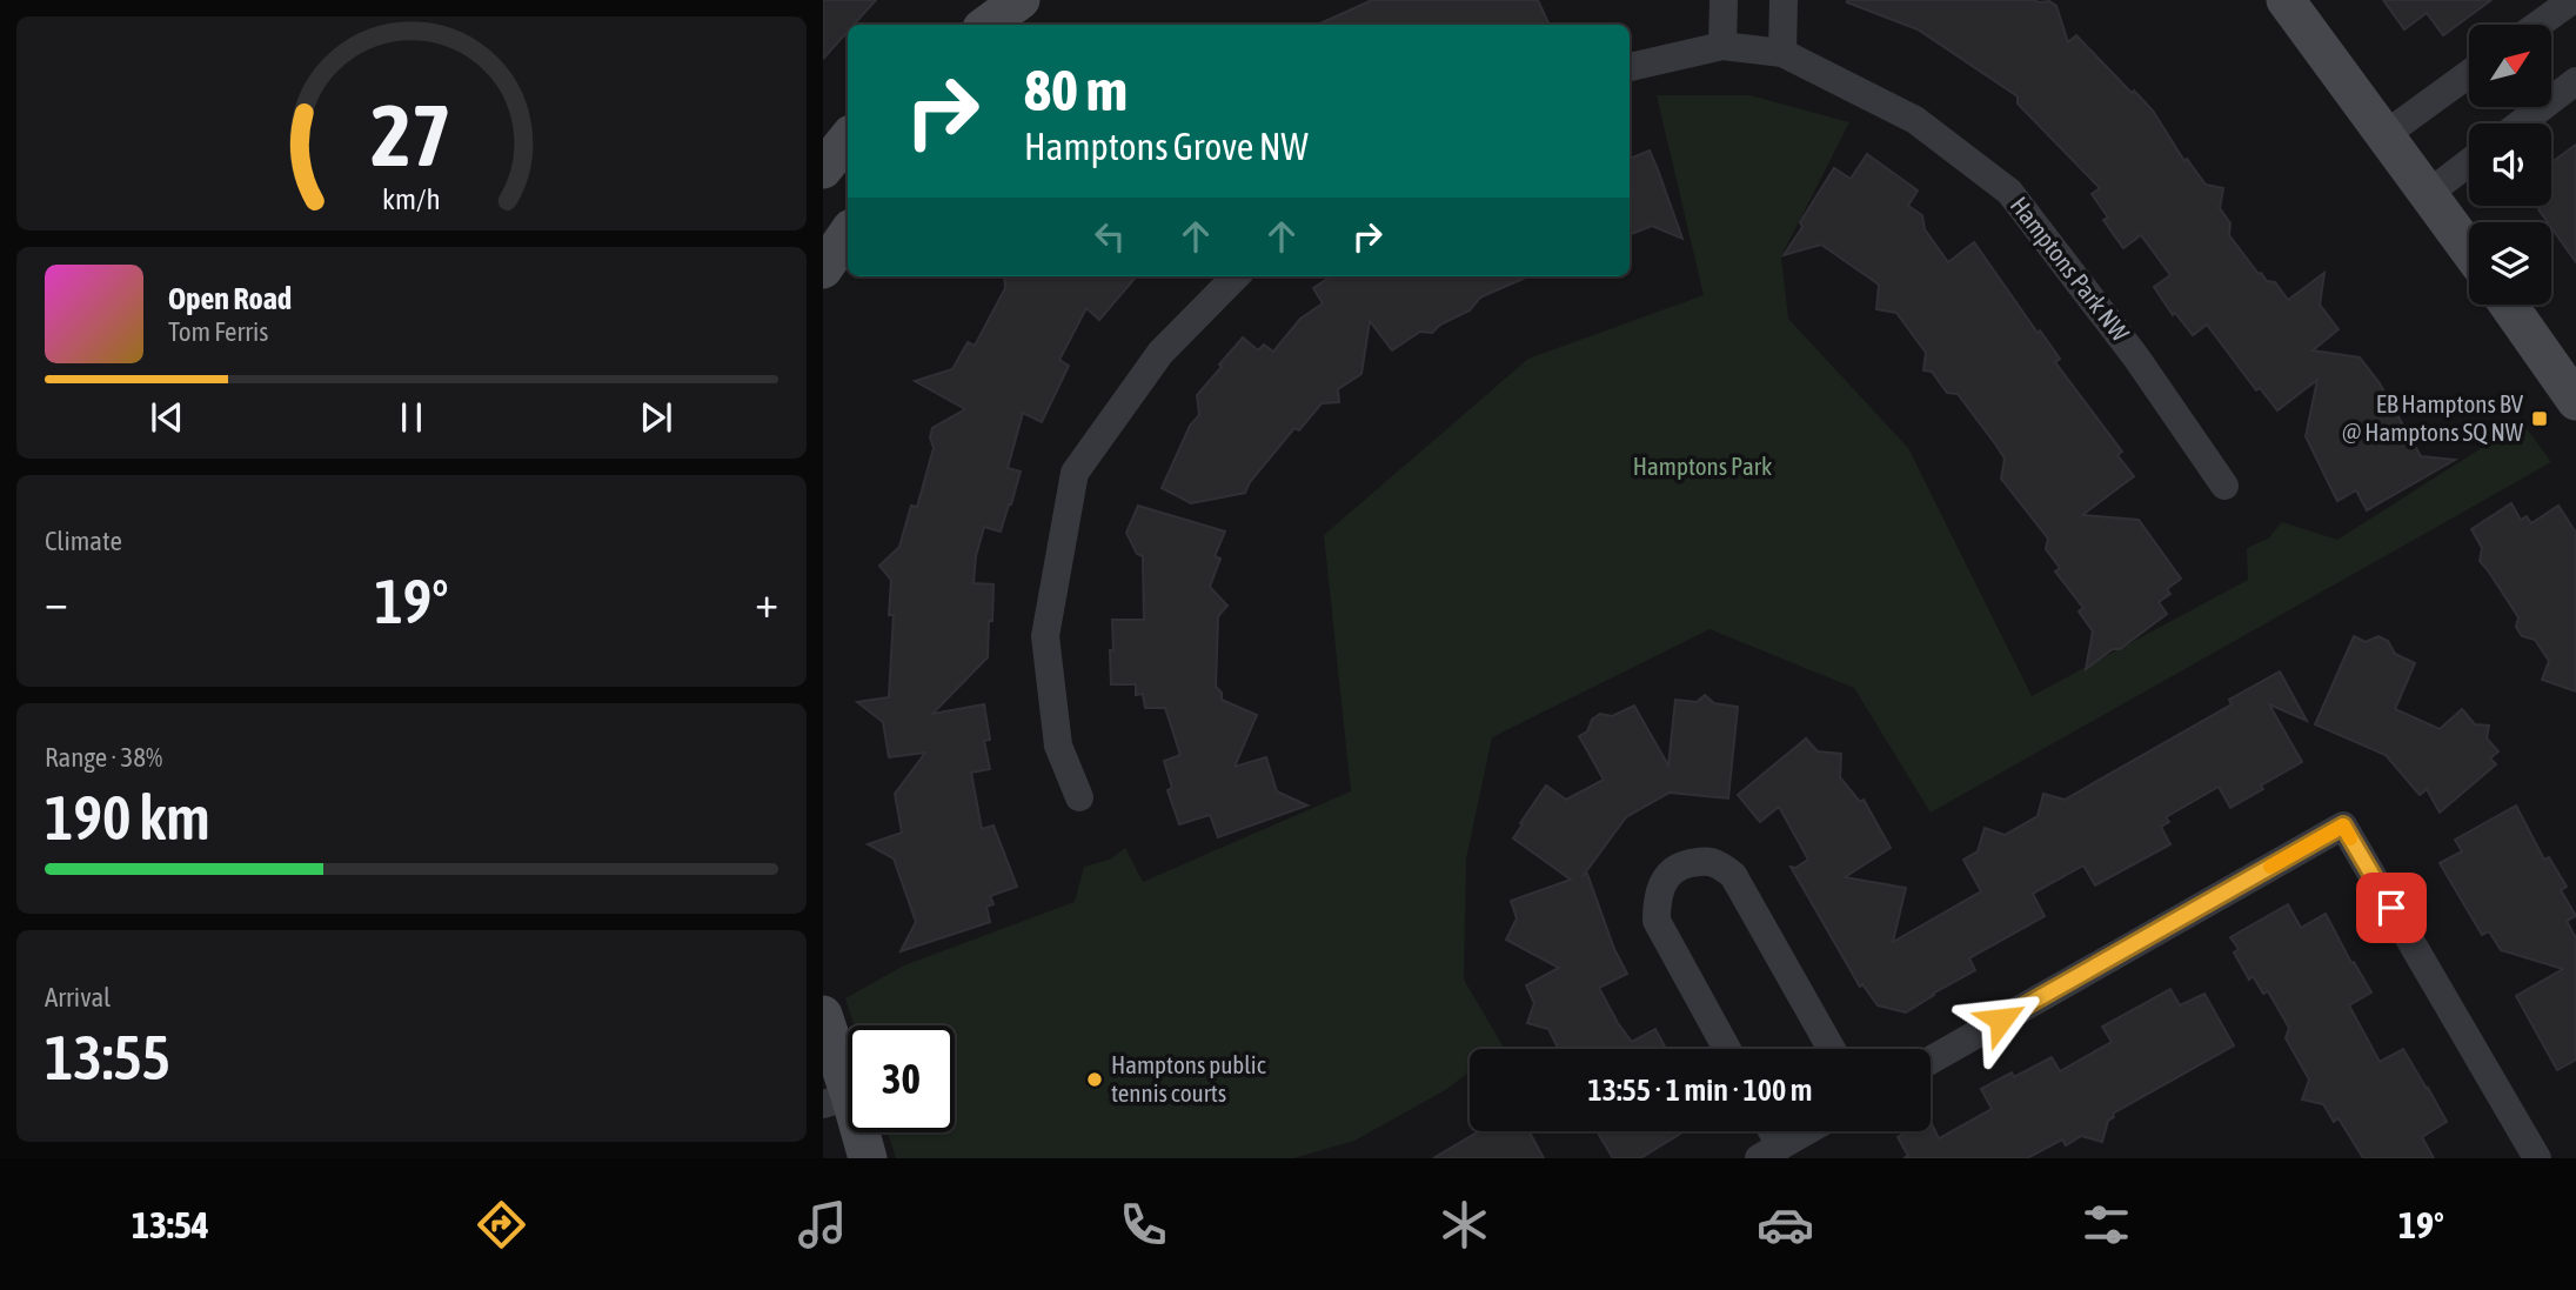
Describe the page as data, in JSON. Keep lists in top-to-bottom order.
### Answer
{
  "streets": {
    "street": ["Hamptons Park NW"]
  },
  "parks": ["Hamptons Park"],
  "places": {
    "transit": ["EB Hamptons BV @ Hamptons SQ NW"],
    "other": ["Hamptons public tennis courts"]
  },
  "north": "top right",
  "page": {
    "turn": ["80 m", "Hamptons Grove NW"],
    "song": ["Open Road", "Tom Ferris"],
    "tile": [
      "Climate",
      ["Range · 38%", "190 km"],
      ["Arrival", "13:55"]
    ],
    "heat": ["−", "19°", "+"],
    "limit": "30",
    "trip": "13:55 · 1 min · 100 m",
    "tabs": ["13:54", "19°"],
    "gauge": ["27", "km/h"]
  }
}
